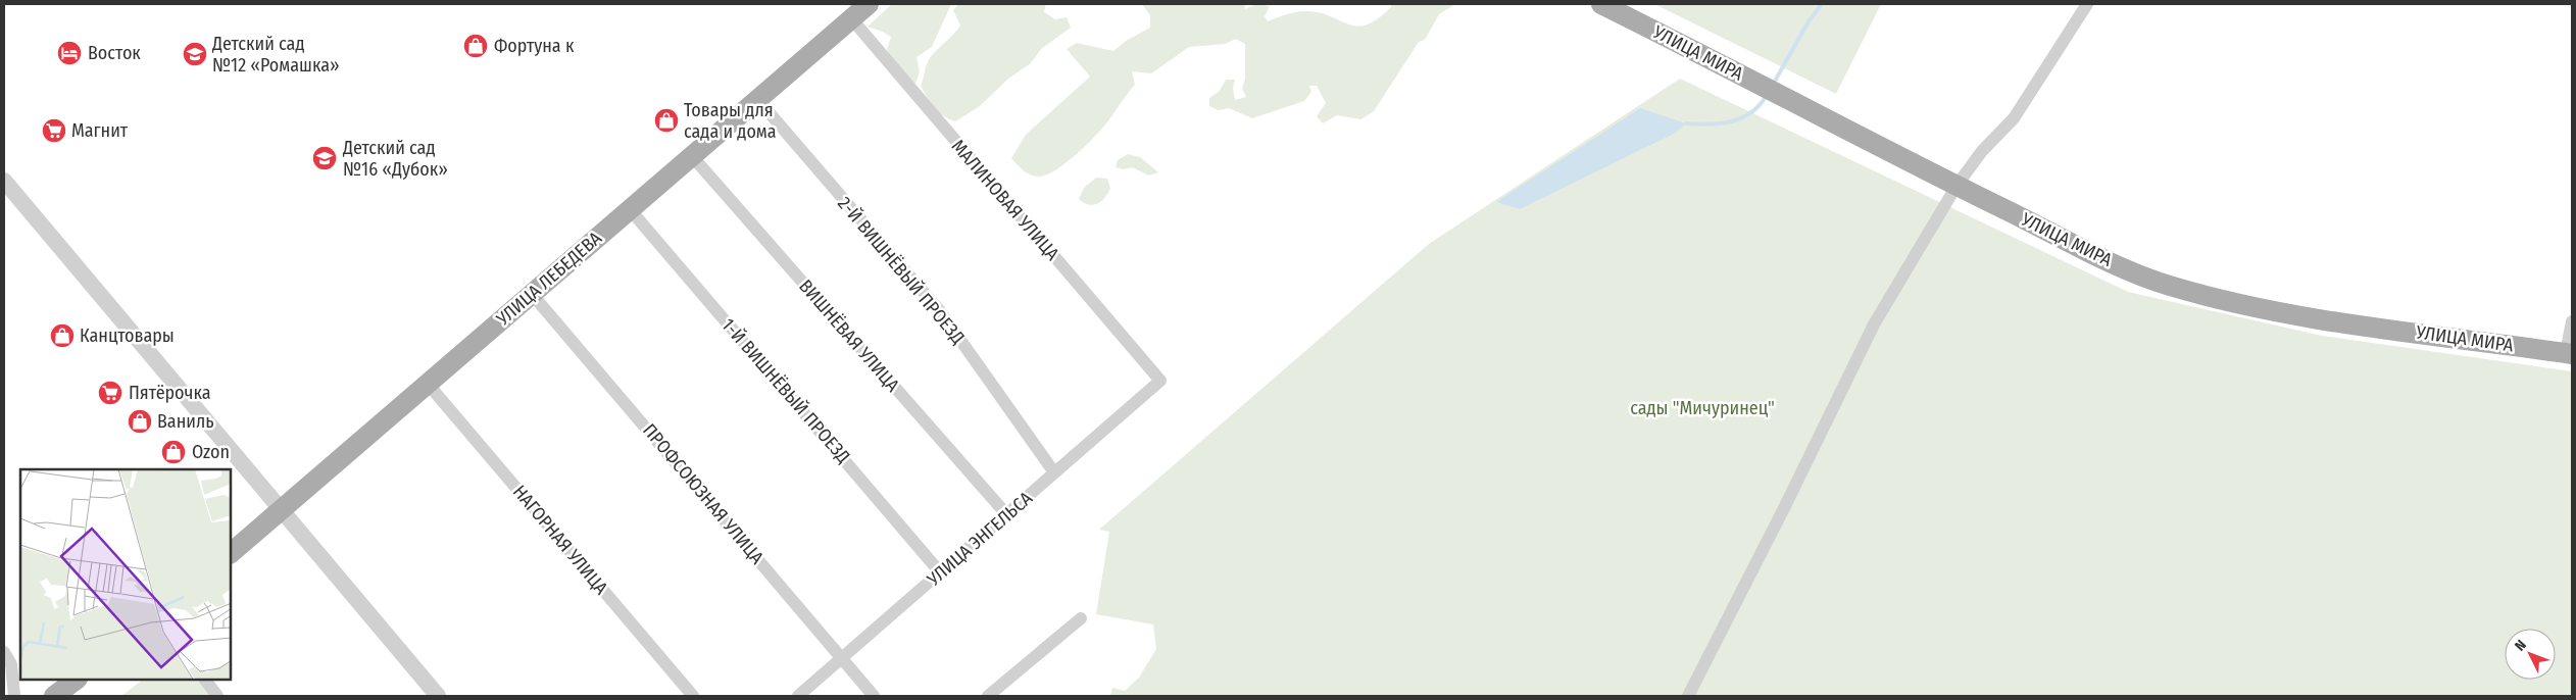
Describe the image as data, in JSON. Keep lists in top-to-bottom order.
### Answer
{
  "streets": {
    "main road": ["УЛИЦА МИРА", "УЛИЦА ЛЕБЕДЕВА"],
    "street": [
      "МАЛИНОВАЯ УЛИЦА",
      "2-Й ВИШНЁВЫЙ ПРОЕЗД",
      "ВИШНЁВАЯ УЛИЦА",
      "1-Й ВИШНЁВЫЙ ПРОЕЗД",
      "ПРОФСОЮЗНАЯ УЛИЦА",
      "УЛИЦА ЭНГЕЛЬСА",
      "НАГОРНАЯ УЛИЦА"
    ]
  },
  "crossings": [
    ["МАЛИНОВАЯ УЛИЦА", "УЛИЦА ЛЕБЕДЕВА"],
    ["МАЛИНОВАЯ УЛИЦА", "УЛИЦА ЭНГЕЛЬСА"],
    ["2-Й ВИШНЁВЫЙ ПРОЕЗД", "УЛИЦА ЛЕБЕДЕВА"],
    ["2-Й ВИШНЁВЫЙ ПРОЕЗД", "УЛИЦА ЭНГЕЛЬСА"],
    ["УЛИЦА ЛЕБЕДЕВА", "ВИШНЁВАЯ УЛИЦА"],
    ["УЛИЦА ЛЕБЕДЕВА", "1-Й ВИШНЁВЫЙ ПРОЕЗД"],
    ["УЛИЦА ЛЕБЕДЕВА", "ПРОФСОЮЗНАЯ УЛИЦА"],
    ["УЛИЦА ЛЕБЕДЕВА", "НАГОРНАЯ УЛИЦА"],
    ["ВИШНЁВАЯ УЛИЦА", "УЛИЦА ЭНГЕЛЬСА"],
    ["1-Й ВИШНЁВЫЙ ПРОЕЗД", "УЛИЦА ЭНГЕЛЬСА"],
    ["ПРОФСОЮЗНАЯ УЛИЦА", "УЛИЦА ЭНГЕЛЬСА"]
  ],
  "parks": ["сады \"Мичуринец\""],
  "places": {
    "shop": [
      "Фортуна к",
      "Товары для сада и дома",
      "Канцтовары",
      "Ваниль",
      "Ozon"
    ],
    "hotel": ["Восток"],
    "school or university": ["Детский сад №12 «Ромашка»", "Детский сад №16 «Дубок»"],
    "supermarket": ["Магнит", "Пятёрочка"]
  },
  "north": "top left"
}
